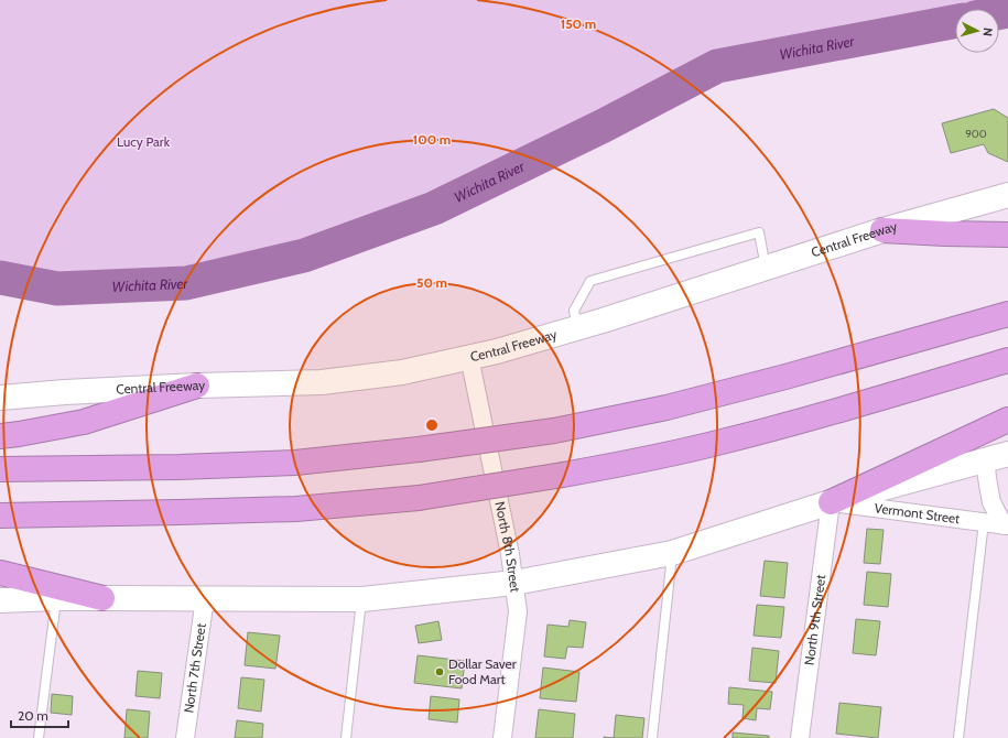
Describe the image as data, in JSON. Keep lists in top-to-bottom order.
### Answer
{
  "streets": {
    "main road": ["Central Freeway"],
    "street": [
      "Vermont Street",
      "North 8th Street",
      "North 9th Street",
      "North 7th Street"
    ]
  },
  "crossings": [
    ["Central Freeway", "North 8th Street"],
    ["Vermont Street", "North 9th Street"]
  ],
  "water": ["Wichita River"],
  "parks": ["Lucy Park"],
  "places": ["Dollar Saver Food Mart"],
  "house_numbers": ["900"],
  "scale_bar": "20 m",
  "north": "right",
  "rings": ["150 m", "100 m", "50 m"]
}
